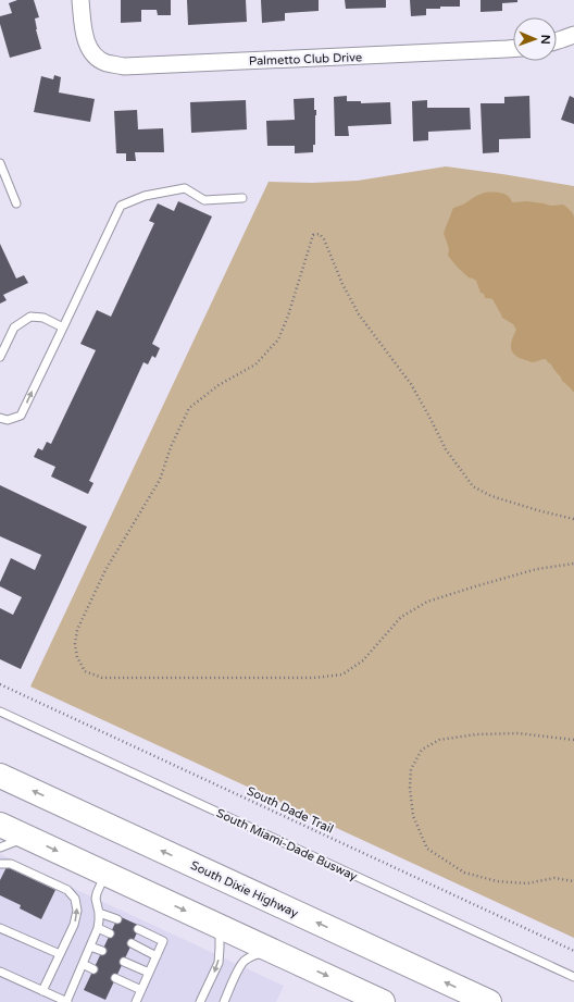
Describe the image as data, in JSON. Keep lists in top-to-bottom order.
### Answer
{
  "streets": {
    "highway": ["South Dixie Highway"],
    "street": ["Palmetto Club Drive"],
    "lane": ["South Miami-Dade Busway"],
    "path": ["South Dade Trail"]
  },
  "north": "right"
}
